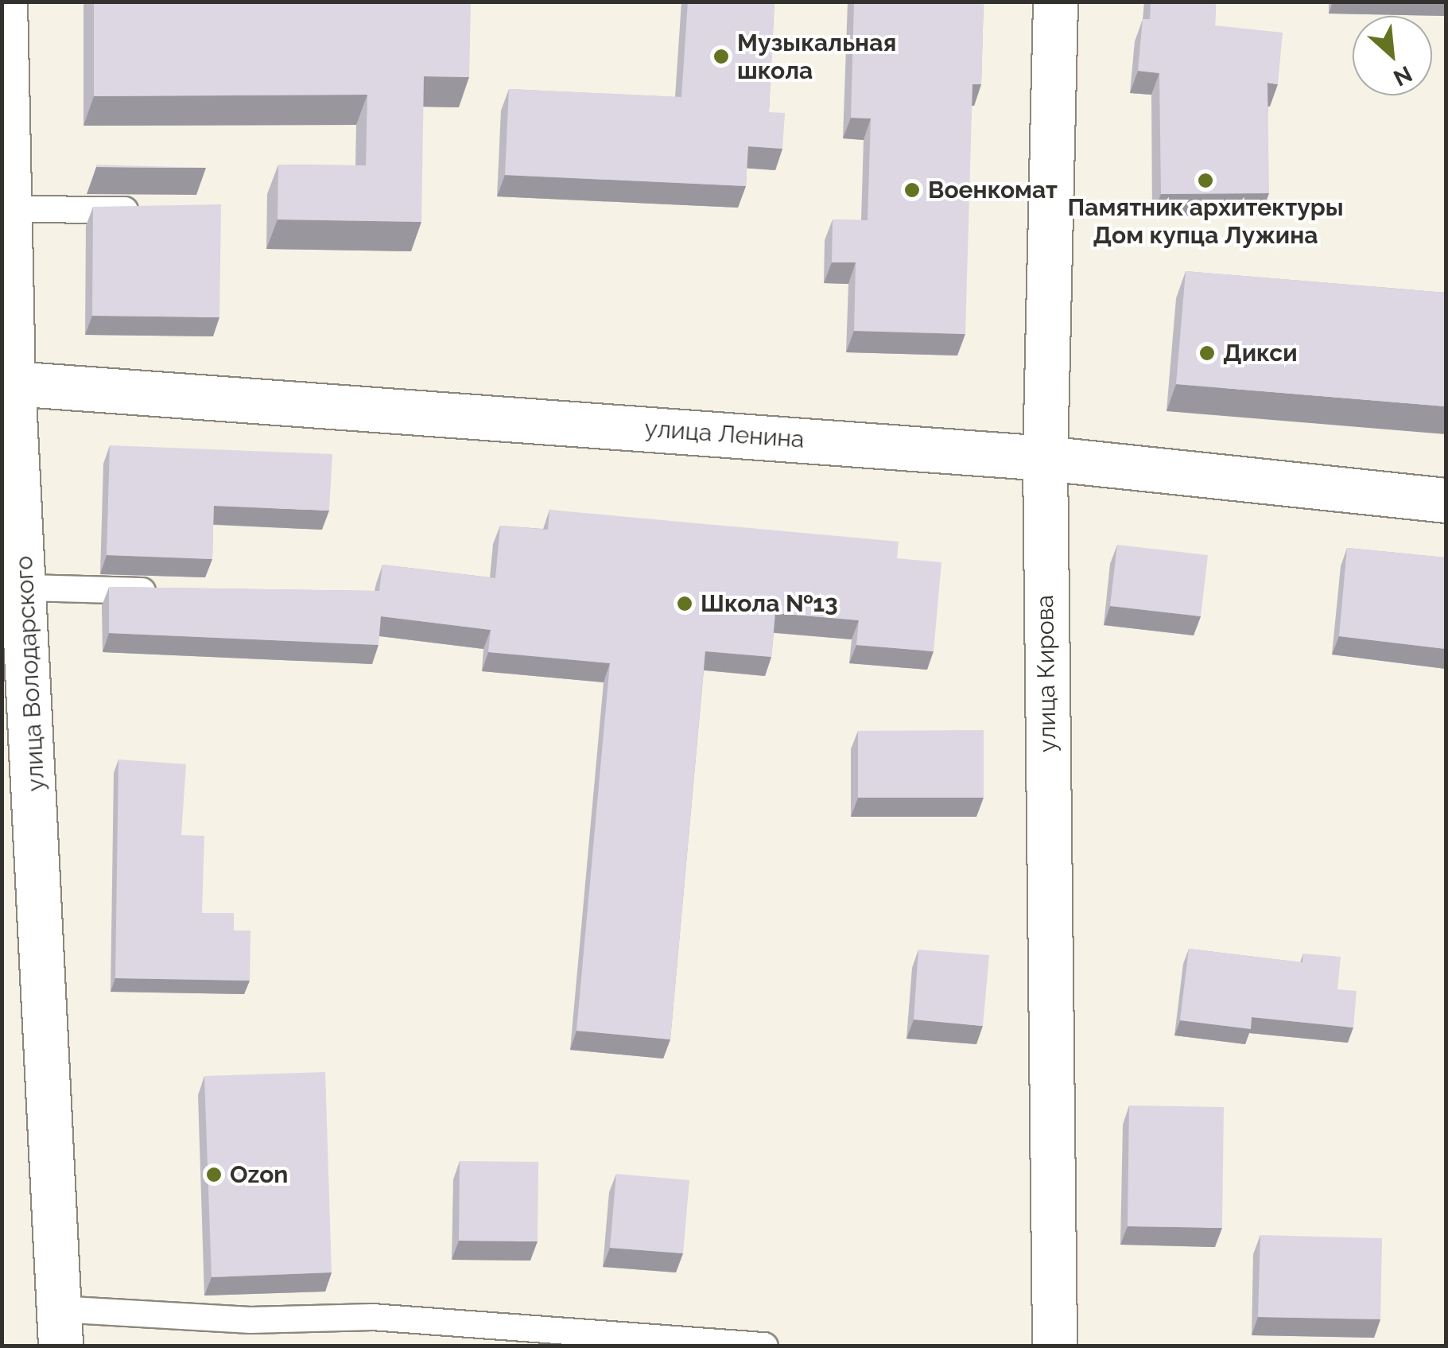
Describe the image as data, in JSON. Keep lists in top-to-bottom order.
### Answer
{
  "streets": {
    "main road": ["улица Ленина", "улица Володарского", "улица Кирова"]
  },
  "crossings": [
    ["улица Ленина", "улица Володарского"],
    ["улица Ленина", "улица Кирова"]
  ],
  "places": [
    "Музыкальная школа",
    "Памятник архитектуры Дом купца Лужина",
    "Военкомат",
    "Дикси",
    "Школа №13",
    "Ozon"
  ],
  "north": "bottom right"
}
